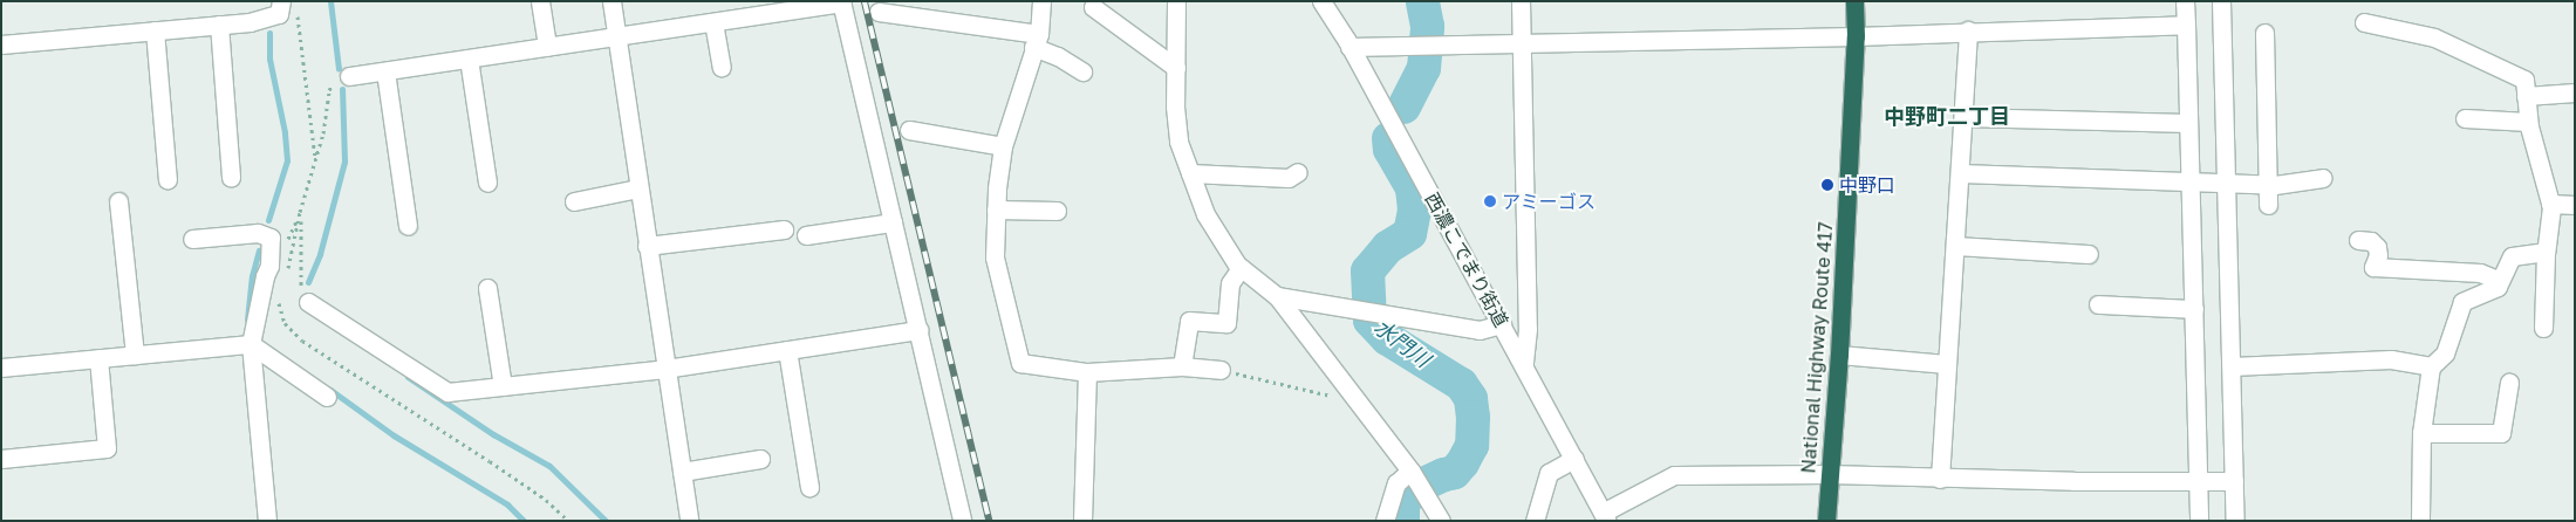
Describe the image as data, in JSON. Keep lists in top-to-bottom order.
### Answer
{
  "streets": {
    "highway": ["National Highway Route 417"],
    "street": ["西濃こでまり街道"]
  },
  "districts": ["中野町二丁目"],
  "water": ["水門川"],
  "places": ["中野口", "アミーゴス"]
}
